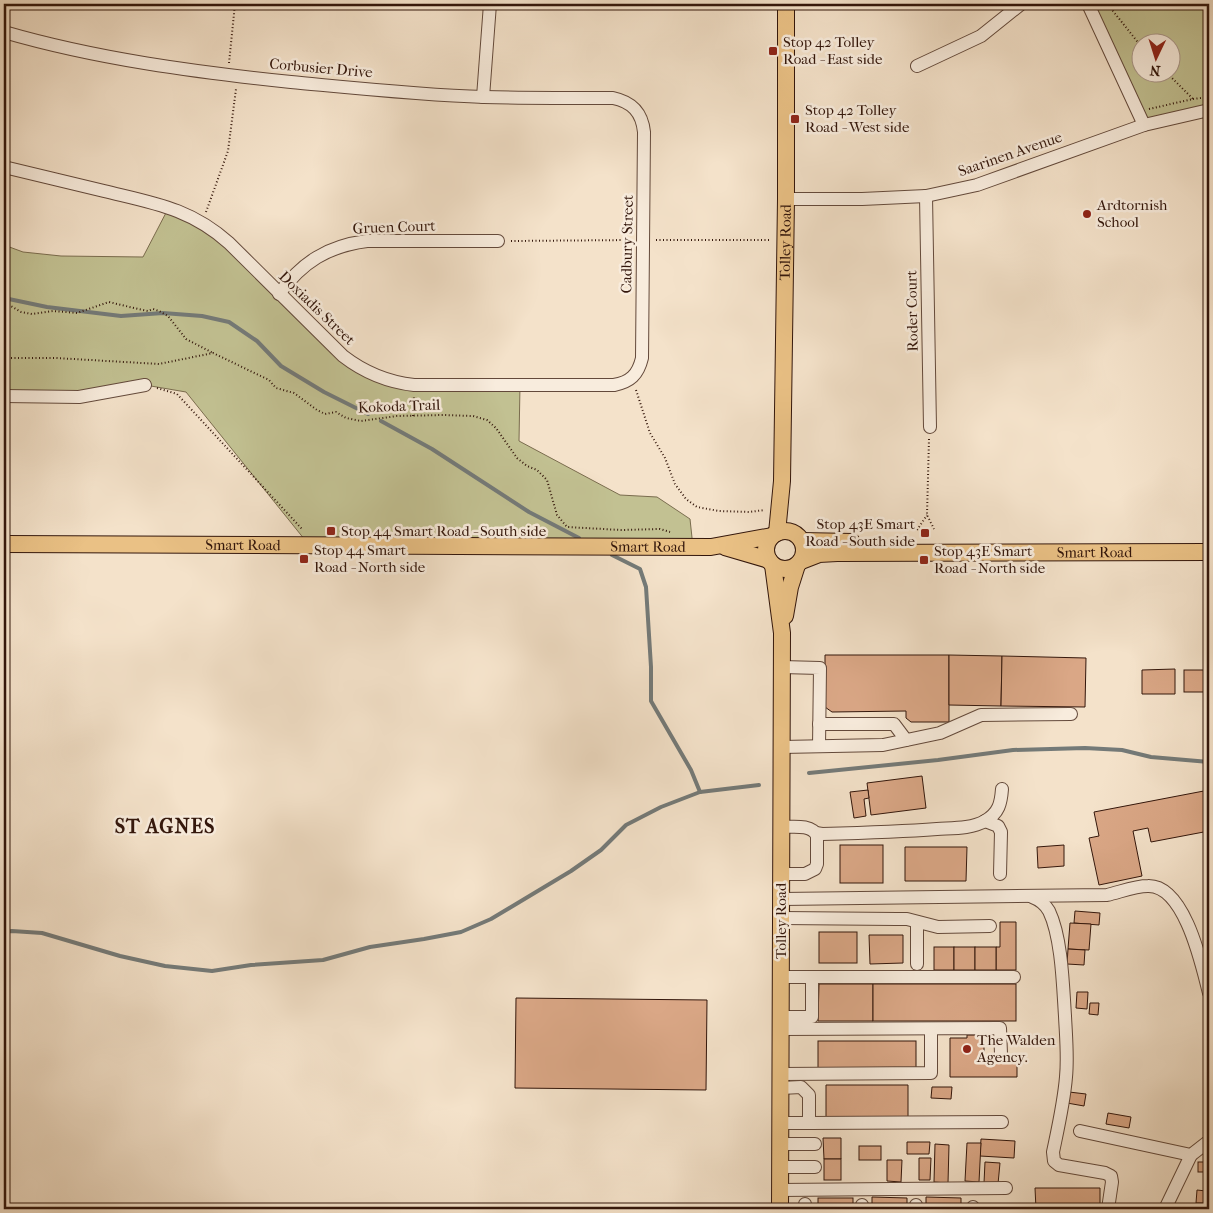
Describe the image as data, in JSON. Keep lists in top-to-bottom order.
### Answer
{
  "streets": {
    "main road": ["Tolley Road", "Smart Road"],
    "street": [
      "Corbusier Drive",
      "Saarinen Avenue",
      "Gruen Court",
      "Cadbury Street",
      "Doxiadis Street",
      "Roder Court"
    ],
    "path": ["Kokoda Trail"]
  },
  "crossings": [
    ["Corbusier Drive", "Cadbury Street"],
    ["Saarinen Avenue", "Tolley Road"],
    ["Saarinen Avenue", "Roder Court"],
    ["Gruen Court", "Doxiadis Street"],
    ["Tolley Road", "Smart Road"],
    ["Cadbury Street", "Doxiadis Street"],
    ["Kokoda Trail", "Smart Road"]
  ],
  "districts": ["ST AGNES"],
  "places": {
    "transit": [
      "Stop 42 Tolley Road - East side",
      "Stop 42 Tolley Road - West side",
      "Stop 44 Smart Road - South side",
      "Stop 43E Smart Road - South side",
      "Stop 44 Smart Road - North side",
      "Stop 43E Smart Road - North side"
    ],
    "other": ["Ardtornish School", "The Walden Agency."]
  },
  "north": "bottom"
}
